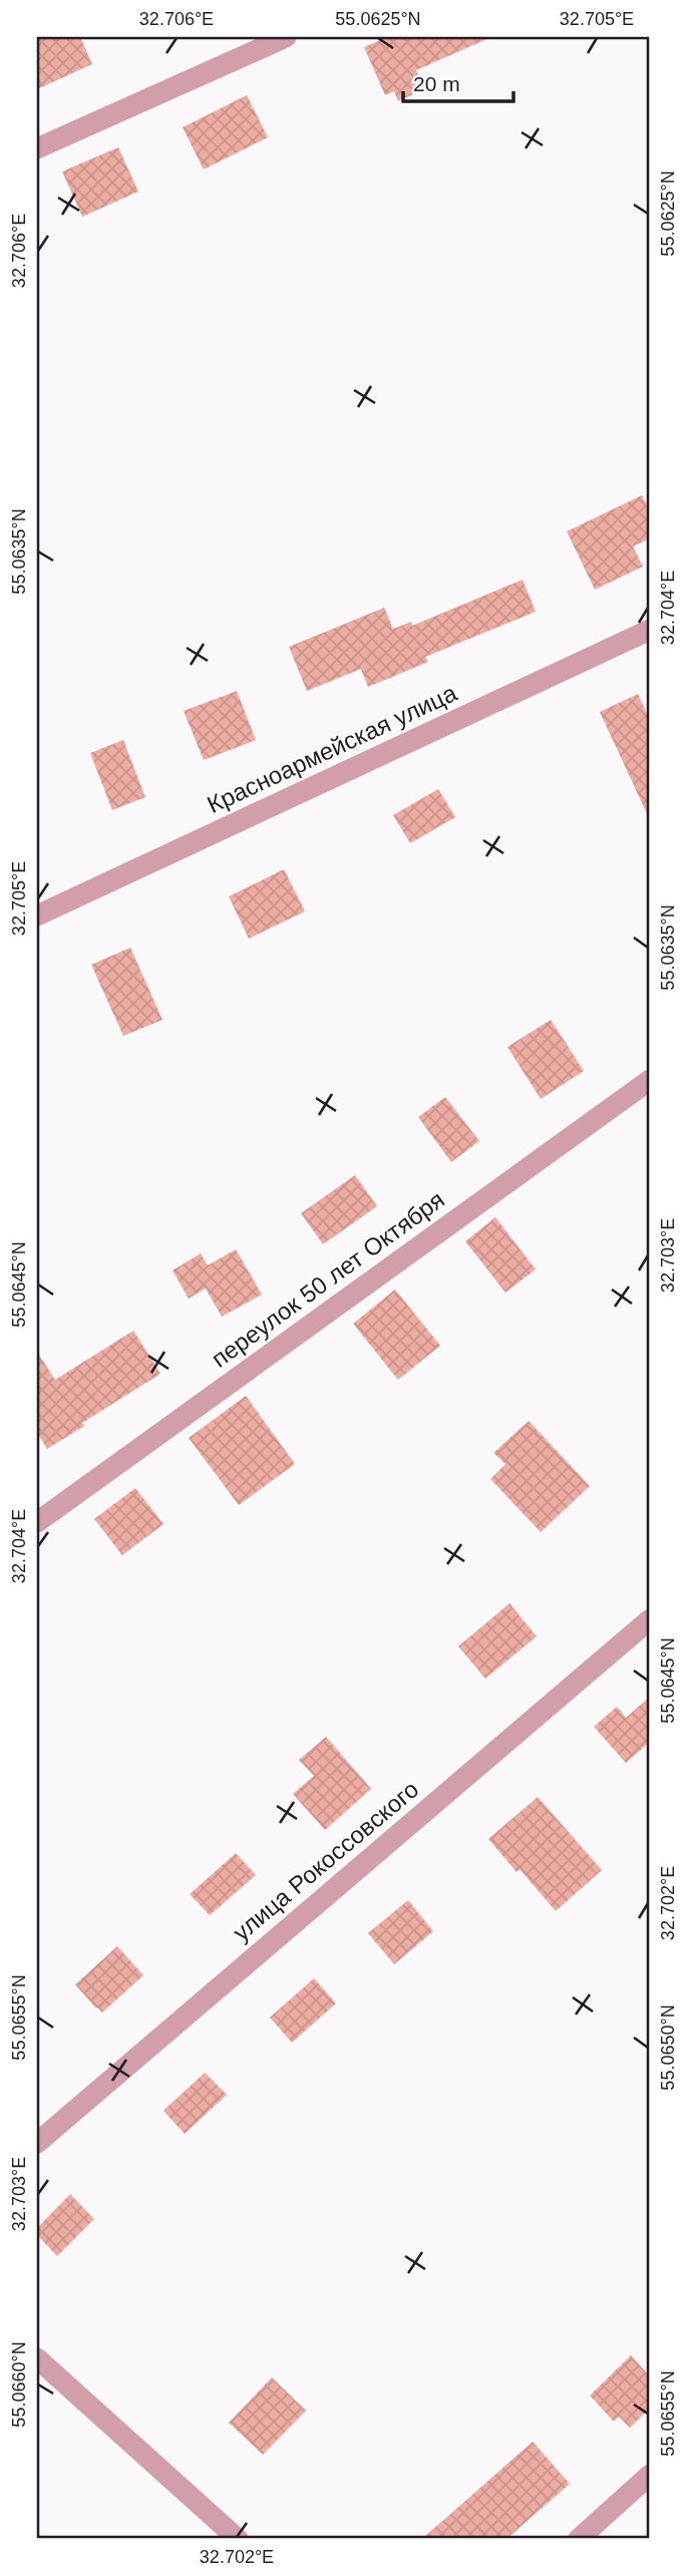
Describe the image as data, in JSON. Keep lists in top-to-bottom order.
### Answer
{
  "streets": {
    "street": ["Красноармейская улица", "переулок 50 лет Октября", "улица Рокоссовского"]
  },
  "scale_bar": "20 m",
  "coordinates": [
    "32.706°E",
    "55.0625°N",
    "32.705°E",
    "55.0635°N",
    "32.704°E",
    "32.703°E",
    "55.0645°N",
    "32.702°E",
    "55.0655°N",
    "55.0650°N",
    "55.0660°N"
  ]
}
